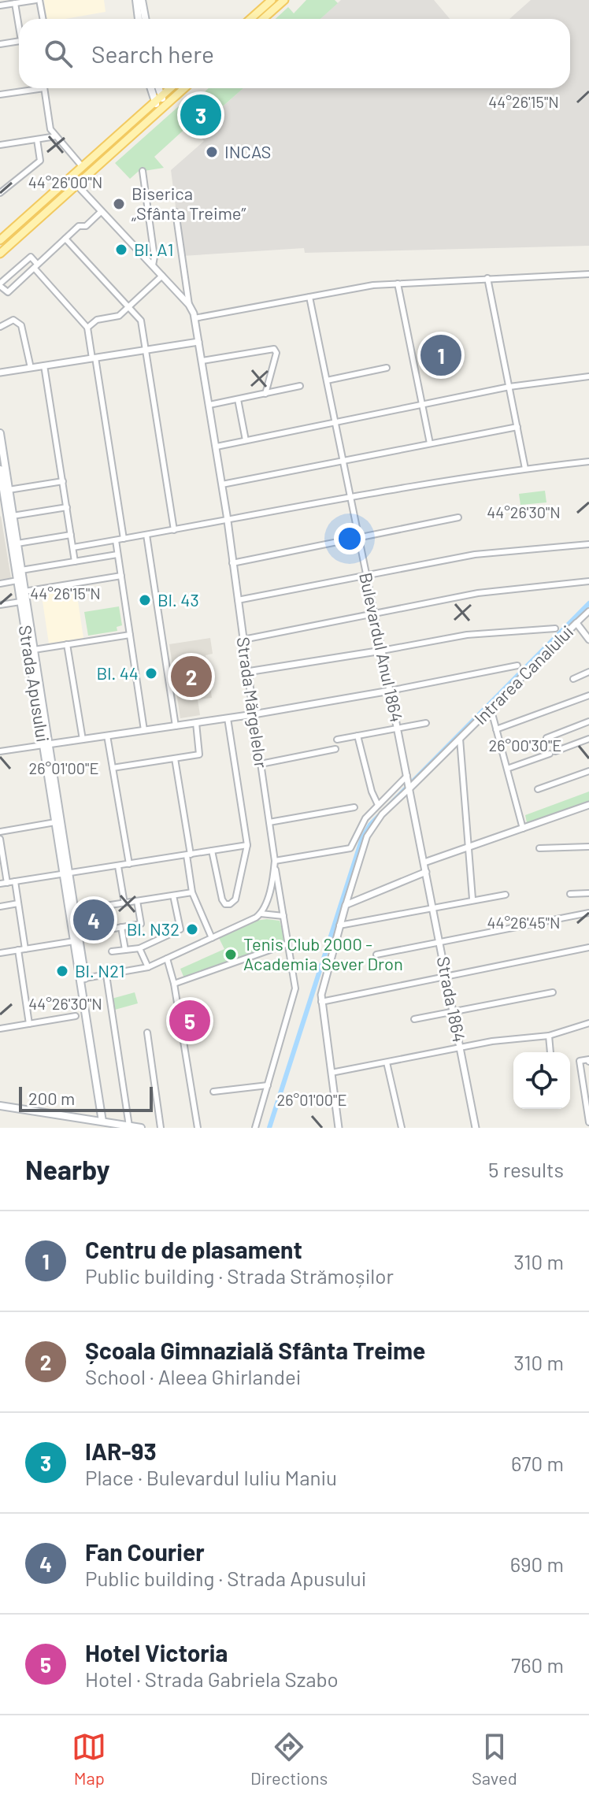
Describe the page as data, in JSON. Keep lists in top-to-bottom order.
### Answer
{
  "streets": {
    "main road": ["Strada Apusului"],
    "street": [
      "Bulevardul Anul 1864",
      "Intrarea Canalului",
      "Strada Mărgelelor",
      "Strada 1864"
    ]
  },
  "crossings": [
    ["Bulevardul Anul 1864", "Intrarea Canalului"],
    ["Bulevardul Anul 1864", "Strada 1864"],
    ["Intrarea Canalului", "Strada 1864"]
  ],
  "places": [
    "INCAS",
    "Biserica „Sfânta Treime”",
    "Bl. A1",
    "Bl. 43",
    "Bl. 44",
    "Bl. N32",
    "Tenis Club 2000 - Academia Sever Dron",
    "Bl. N21"
  ],
  "scale_bar": "200 m",
  "page": {
    "search": "Search here",
    "pins": [
      "3",
      "1",
      "2",
      "4",
      "5"
    ],
    "scale": "200 m",
    "heading": ["Nearby", "5 results"],
    "list": [
      {
        "mark": "1",
        "name": "Centru de plasament",
        "note": "Public building · Strada Strămoșilor",
        "value": "310 m"
      },
      {
        "mark": "2",
        "name": "Școala Gimnazială Sfânta Treime",
        "note": "School · Aleea Ghirlandei",
        "value": "310 m"
      },
      {
        "mark": "3",
        "name": "IAR-93",
        "note": "Place · Bulevardul Iuliu Maniu",
        "value": "670 m"
      },
      {
        "mark": "4",
        "name": "Fan Courier",
        "note": "Public building · Strada Apusului",
        "value": "690 m"
      },
      {
        "mark": "5",
        "name": "Hotel Victoria",
        "note": "Hotel · Strada Gabriela Szabo",
        "value": "760 m"
      }
    ],
    "nav": ["Map", "Directions", "Saved"]
  },
  "coordinates": [
    "44°26'15\"N",
    "44°26'00\"N",
    "44°26'30\"N",
    "26°00'30\"E",
    "26°01'00\"E",
    "44°26'45\"N"
  ]
}
